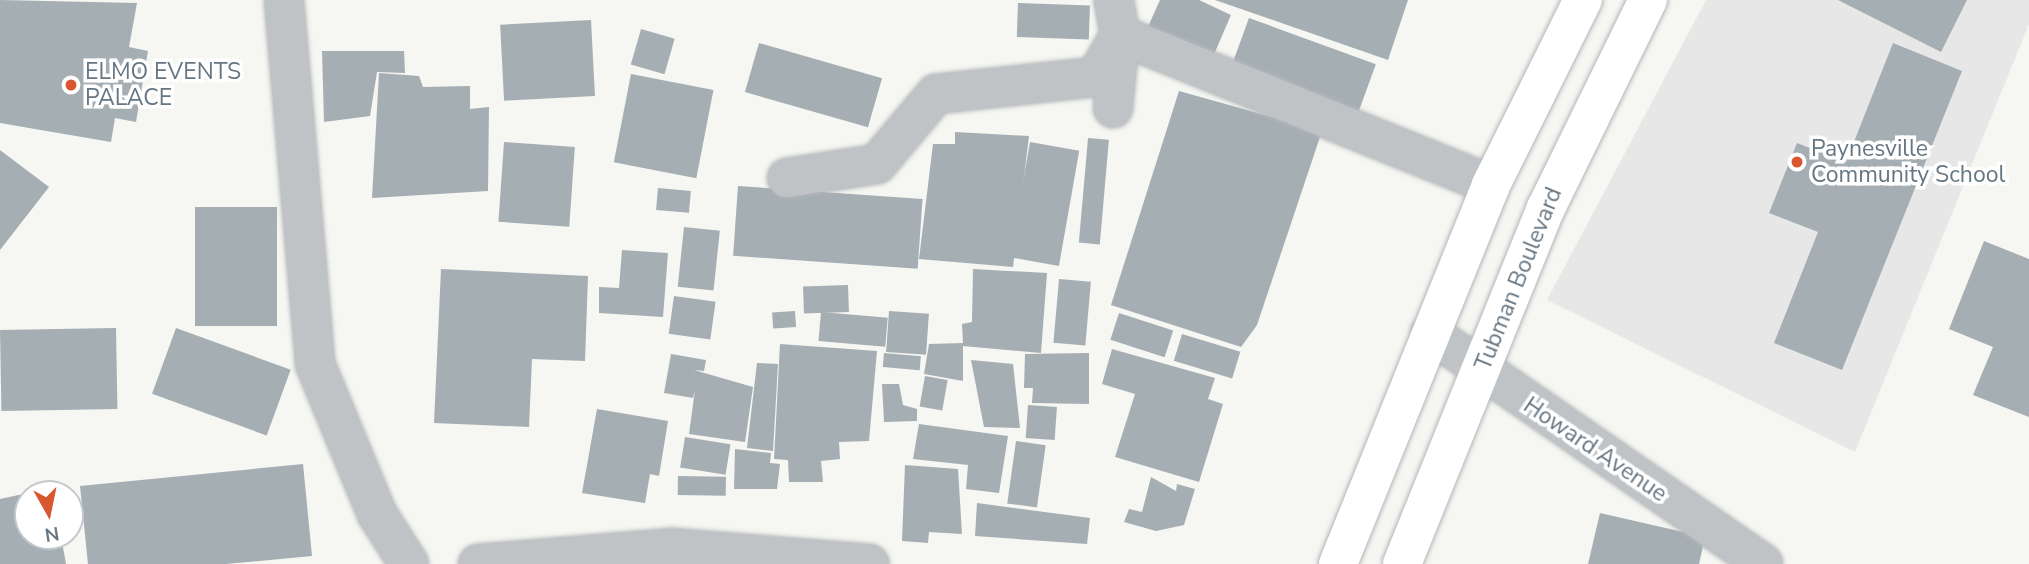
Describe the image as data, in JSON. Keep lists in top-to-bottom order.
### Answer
{
  "streets": {
    "highway": ["Tubman Boulevard"],
    "street": ["Howard Avenue"]
  },
  "crossings": [
    ["Tubman Boulevard", "Howard Avenue"]
  ],
  "places": ["ELMO EVENTS PALACE", "Paynesville Community School"],
  "north": "bottom"
}
